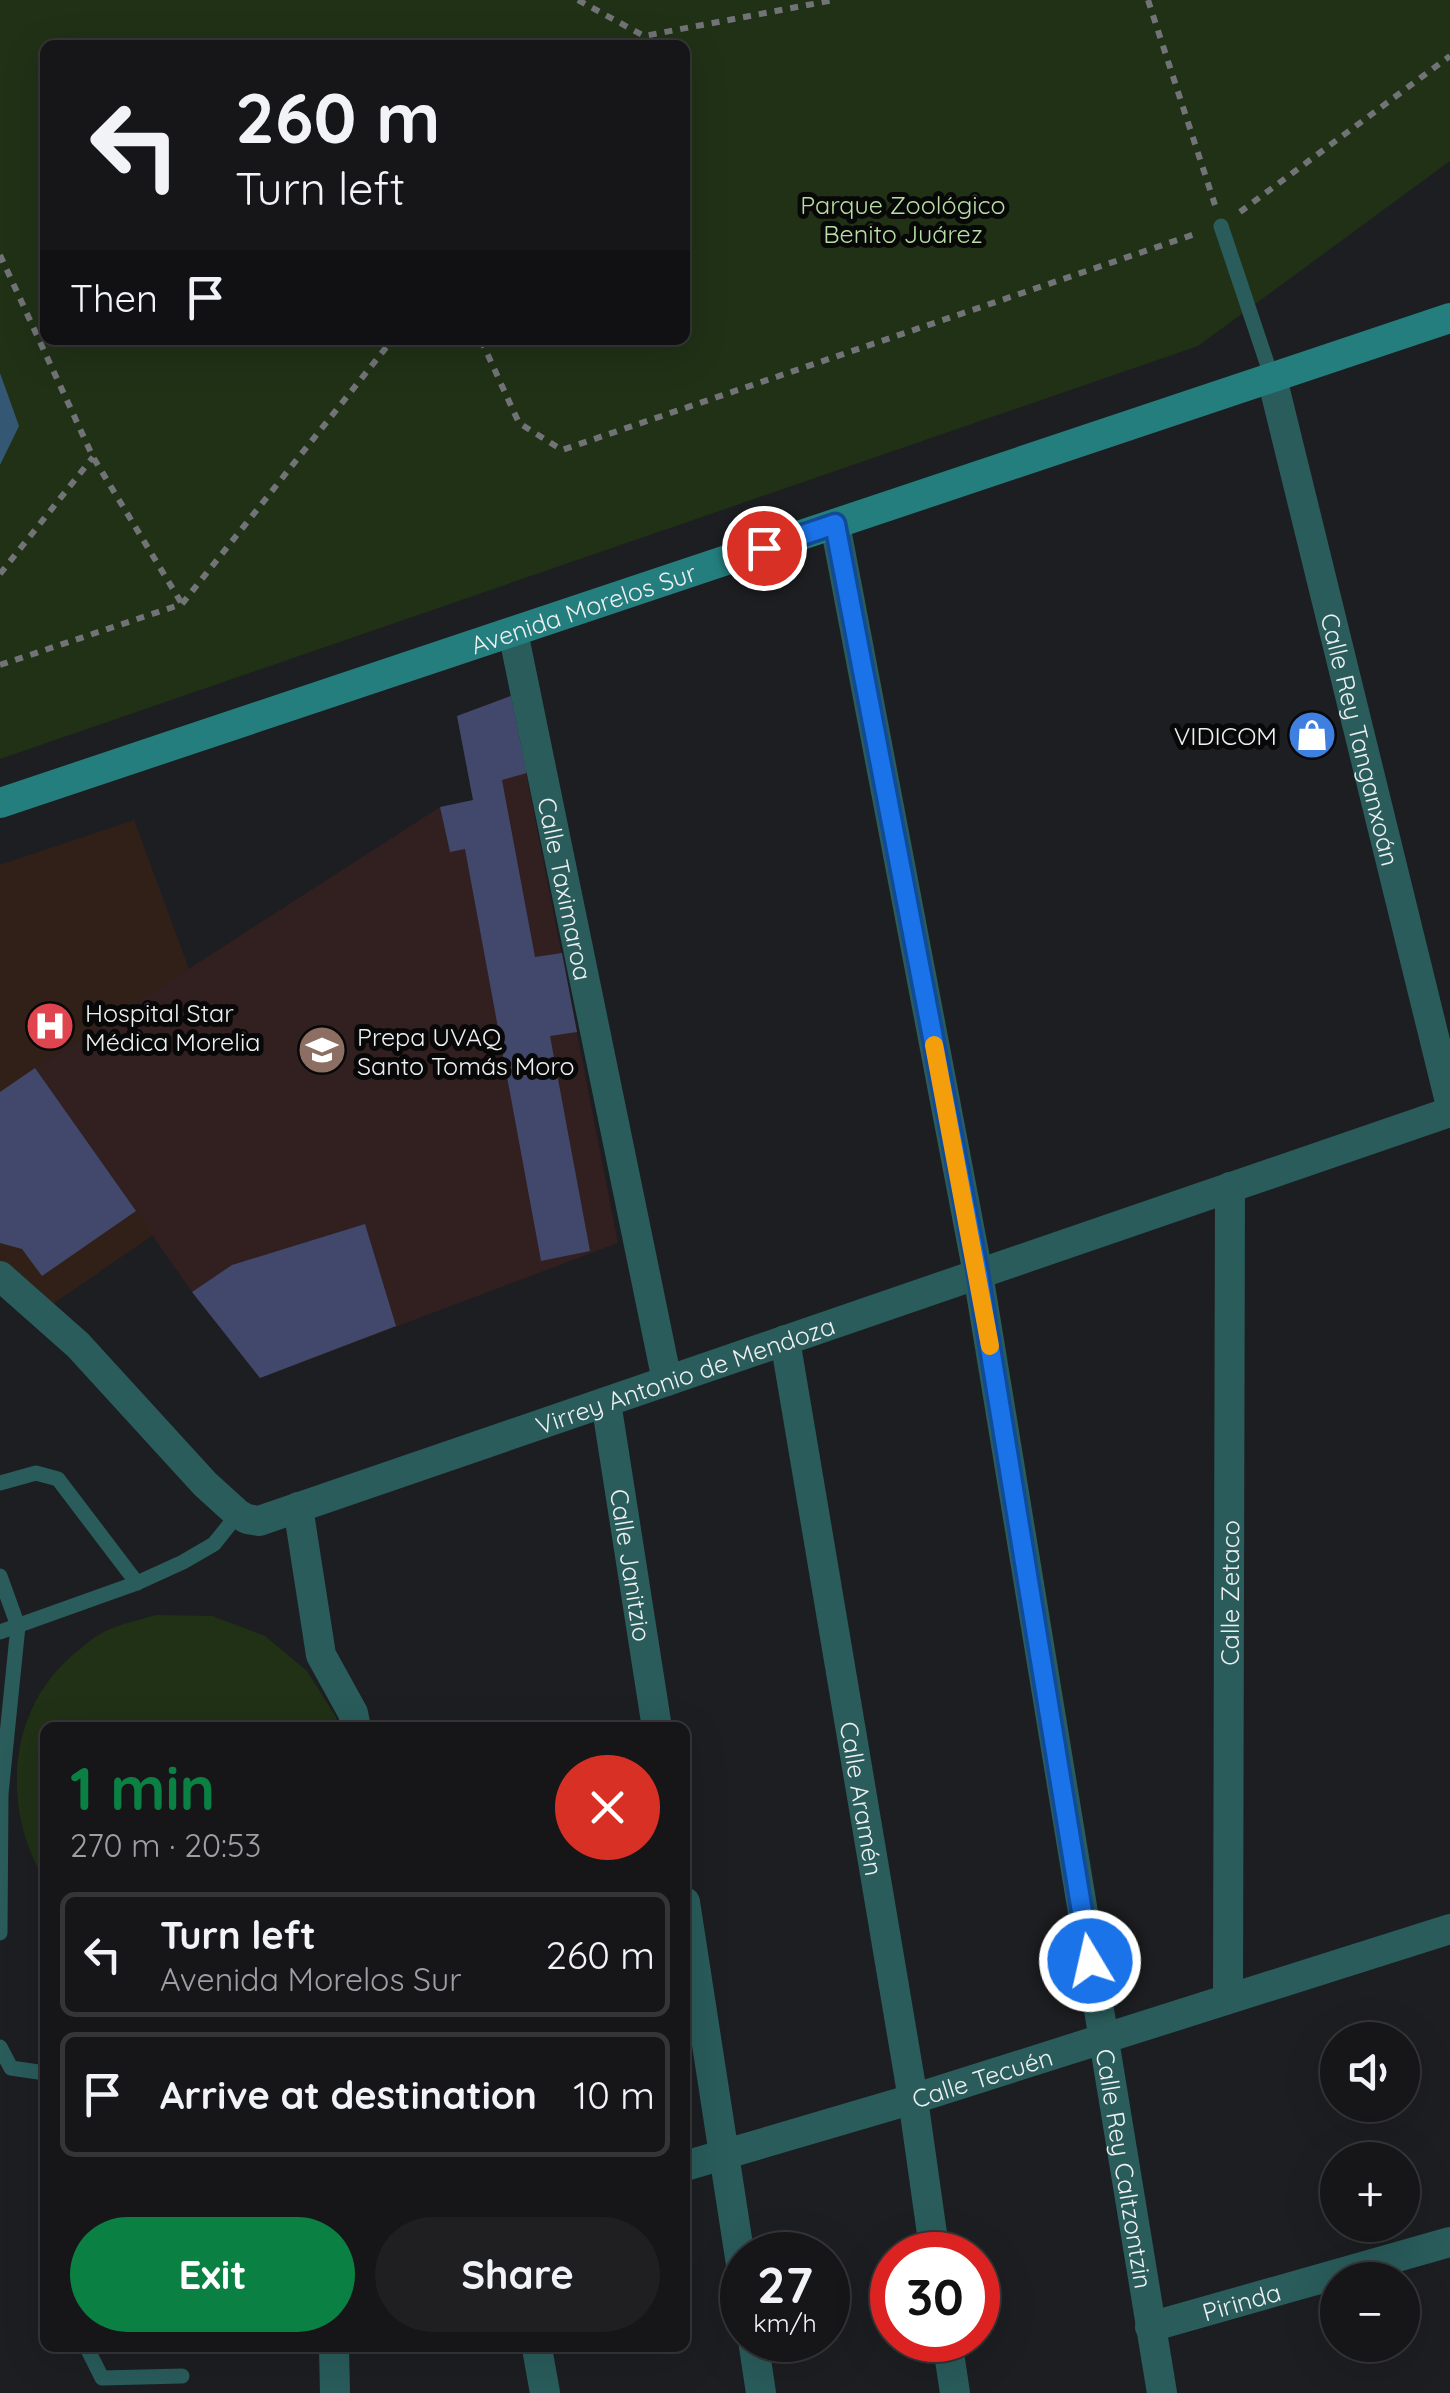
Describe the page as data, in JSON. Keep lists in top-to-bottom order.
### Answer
{
  "streets": {
    "main road": ["Avenida Morelos Sur"],
    "street": [
      "Calle Rey Tanganxoán",
      "Calle Taximaroa",
      "Virrey Antonio de Mendoza",
      "Calle Janitzio",
      "Calle Zetaco",
      "Calle Aramén",
      "Calle Tecuén",
      "Calle Rey Caltzontzin",
      "Pirinda"
    ]
  },
  "crossings": [
    ["Avenida Morelos Sur", "Calle Rey Tanganxoán"],
    ["Avenida Morelos Sur", "Calle Taximaroa"],
    ["Avenida Morelos Sur", "Calle Rey Caltzontzin"],
    ["Calle Taximaroa", "Virrey Antonio de Mendoza"],
    ["Virrey Antonio de Mendoza", "Calle Janitzio"],
    ["Virrey Antonio de Mendoza", "Calle Zetaco"],
    ["Virrey Antonio de Mendoza", "Calle Aramén"],
    ["Virrey Antonio de Mendoza", "Calle Rey Caltzontzin"],
    ["Calle Zetaco", "Calle Tecuén"],
    ["Calle Aramén", "Calle Tecuén"],
    ["Calle Tecuén", "Calle Rey Caltzontzin"],
    ["Calle Rey Caltzontzin", "Pirinda"]
  ],
  "parks": ["Parque Zoológico Benito Juárez"],
  "places": {
    "shop": ["VIDICOM"],
    "hospital": ["Hospital Star Médica Morelia"],
    "school or university": ["Prepa UVAQ Santo Tomás Moro"]
  },
  "page": {
    "turn": ["260 m", "Turn left"],
    "then": "Then",
    "heading": ["1 min", "270 m · 20:53"],
    "list": [
      {
        "name": "Turn left",
        "note": "Avenida Morelos Sur",
        "value": "260 m"
      },
      {
        "name": "Arrive at destination",
        "value": "10 m"
      }
    ],
    "map_buttons": ["+", "−"],
    "buttons": ["Exit", "Share"],
    "speed": "27 km/h",
    "limit": "30"
  }
}
